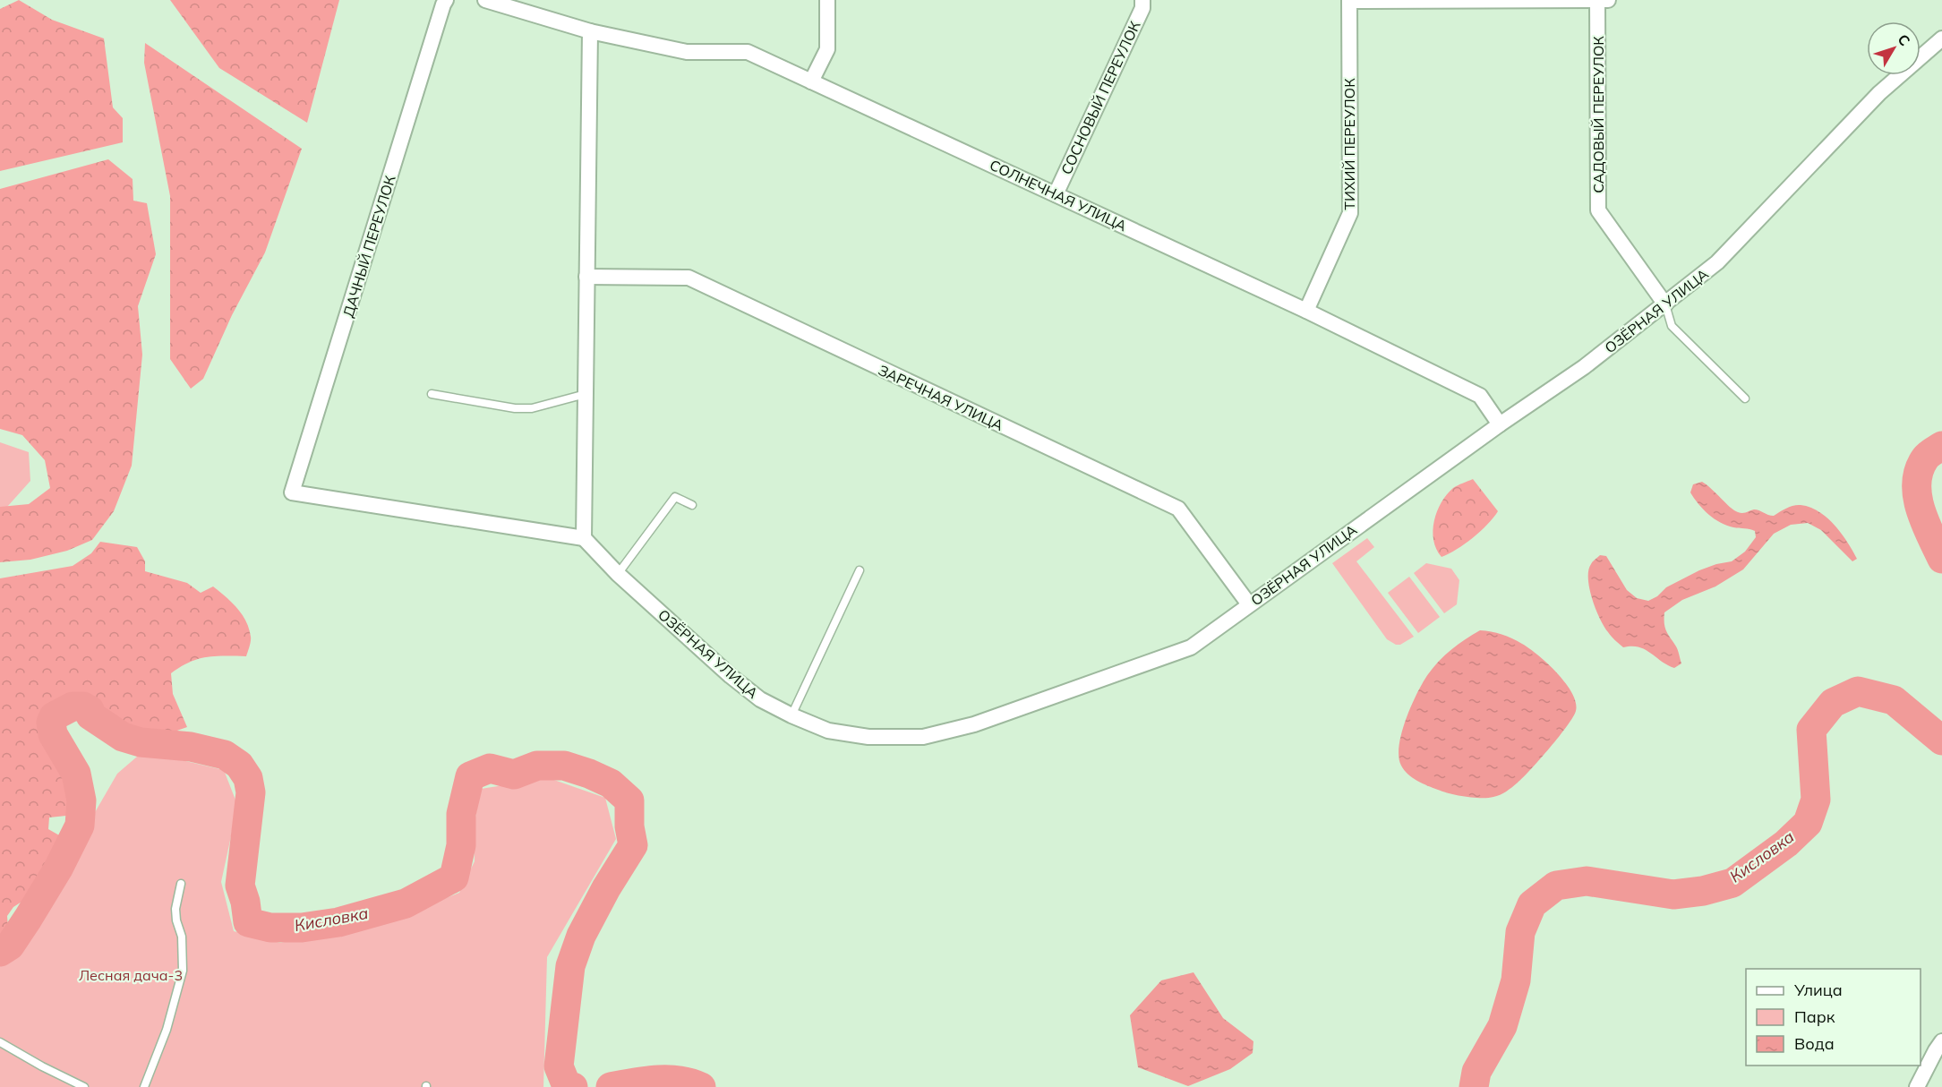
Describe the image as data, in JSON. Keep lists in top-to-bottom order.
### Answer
{
  "streets": {
    "street": [
      "СОСНОВЫЙ ПЕРЕУЛОК",
      "САДОВЫЙ ПЕРЕУЛОК",
      "ТИХИЙ ПЕРЕУЛОК",
      "СОЛНЕЧНАЯ УЛИЦА",
      "ДАЧНЫЙ ПЕРЕУЛОК",
      "ОЗЁРНАЯ УЛИЦА",
      "ЗАРЕЧНАЯ УЛИЦА"
    ]
  },
  "crossings": [
    ["СОСНОВЫЙ ПЕРЕУЛОК", "СОЛНЕЧНАЯ УЛИЦА"],
    ["САДОВЫЙ ПЕРЕУЛОК", "ОЗЁРНАЯ УЛИЦА"],
    ["ТИХИЙ ПЕРЕУЛОК", "СОЛНЕЧНАЯ УЛИЦА"],
    ["СОЛНЕЧНАЯ УЛИЦА", "ОЗЁРНАЯ УЛИЦА"],
    ["ДАЧНЫЙ ПЕРЕУЛОК", "ОЗЁРНАЯ УЛИЦА"],
    ["ОЗЁРНАЯ УЛИЦА", "ЗАРЕЧНАЯ УЛИЦА"]
  ],
  "water": ["Кисловка"],
  "parks": ["Лесная дача-3"],
  "legend": ["Улица", "Парк", "Вода"],
  "north": "top right"
}
